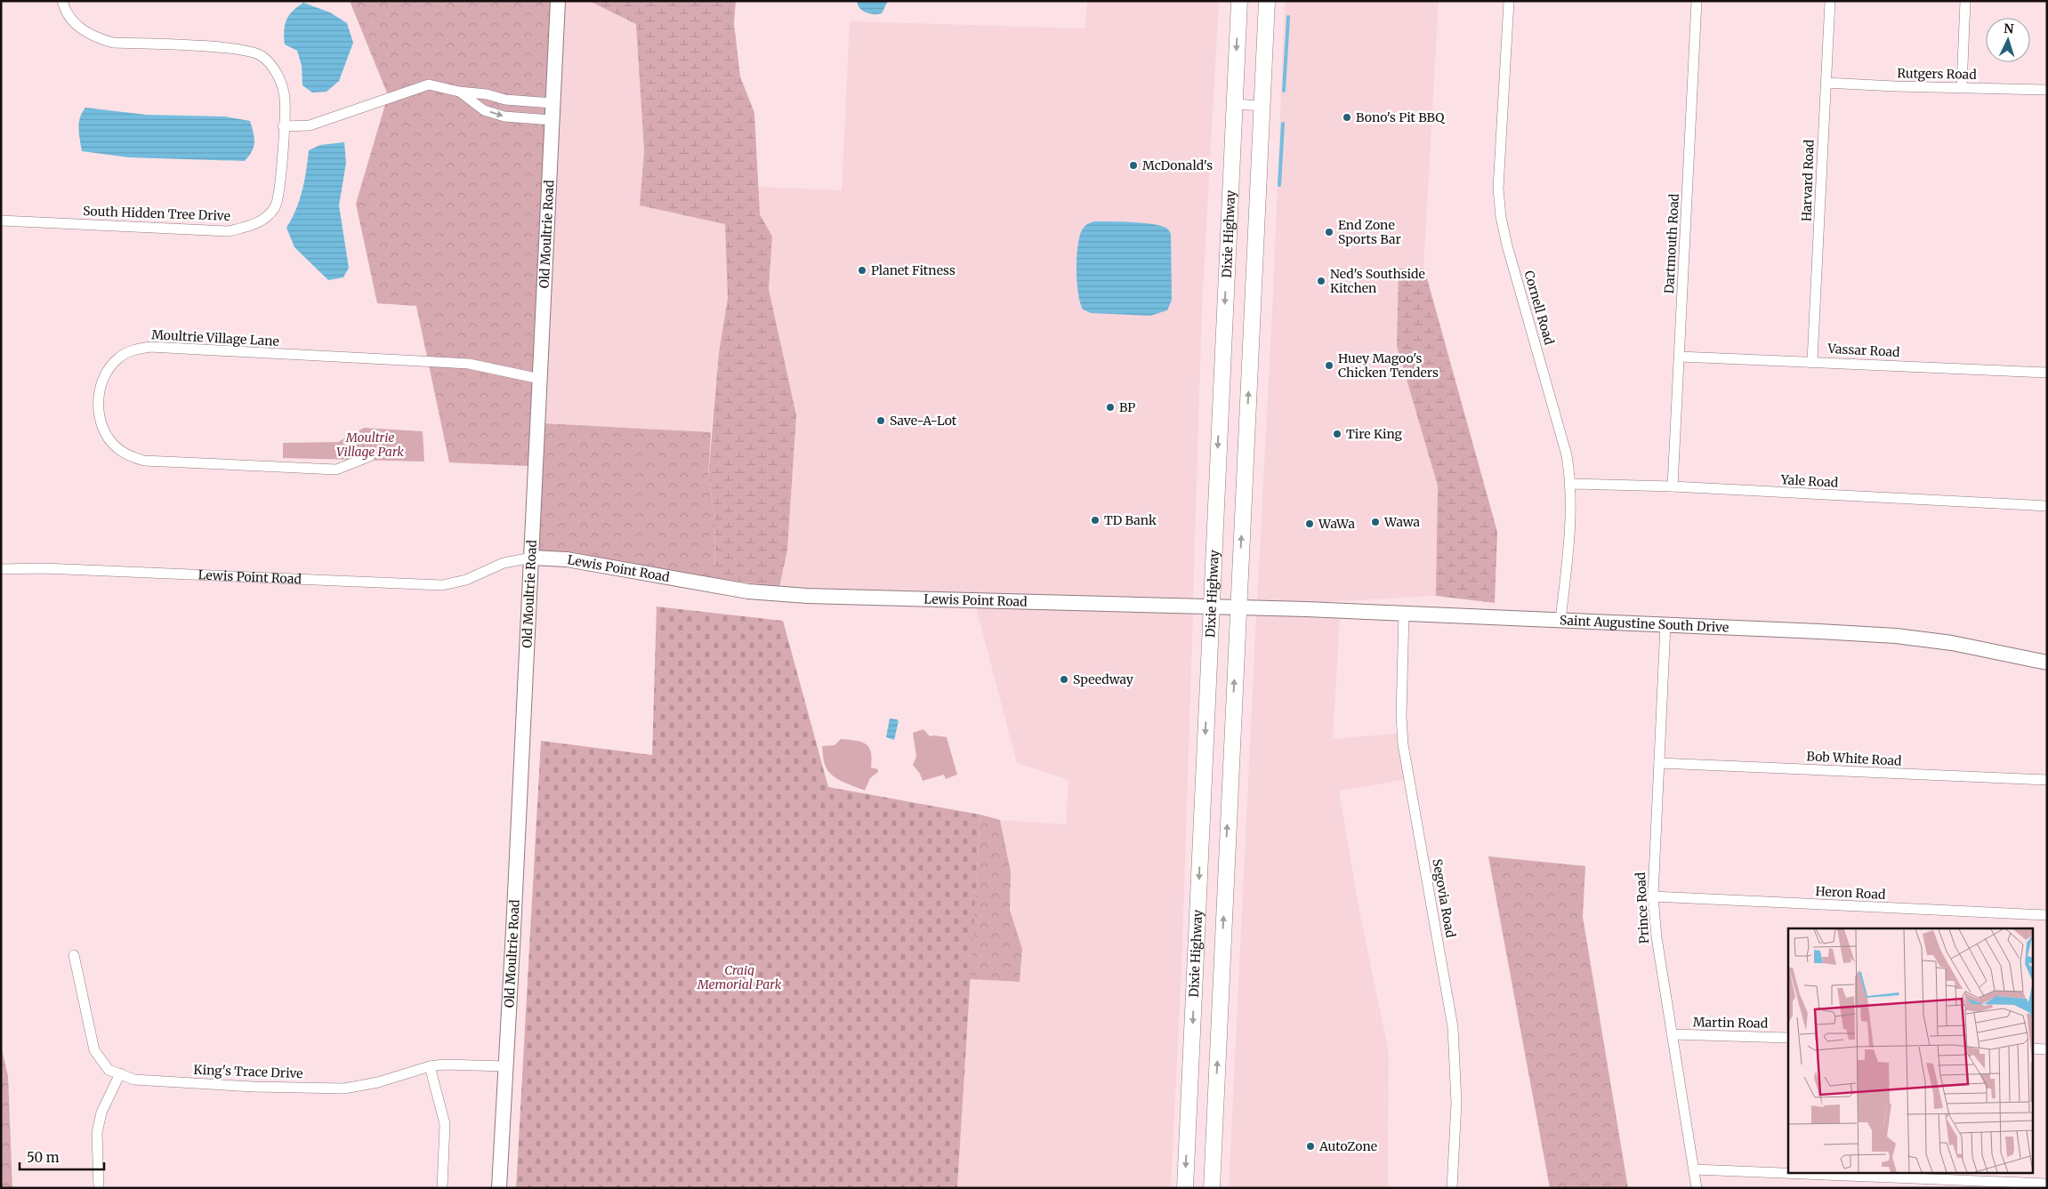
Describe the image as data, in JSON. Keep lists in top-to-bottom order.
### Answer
{
  "streets": {
    "main road": ["Dixie Highway"],
    "street": [
      "Rutgers Road",
      "Harvard Road",
      "South Hidden Tree Drive",
      "Old Moultrie Road",
      "Dartmouth Road",
      "Cornell Road",
      "Moultrie Village Lane",
      "Vassar Road",
      "Yale Road",
      "Lewis Point Road",
      "Saint Augustine South Drive",
      "Bob White Road",
      "Heron Road",
      "Segovia Road",
      "Prince Road",
      "Martin Road",
      "King's Trace Drive"
    ]
  },
  "crossings": [
    ["Rutgers Road", "Harvard Road"],
    ["Harvard Road", "Vassar Road"],
    ["Old Moultrie Road", "Moultrie Village Lane"],
    ["Old Moultrie Road", "Lewis Point Road"],
    ["Old Moultrie Road", "King's Trace Drive"],
    ["Dixie Highway", "Lewis Point Road"],
    ["Dartmouth Road", "Vassar Road"],
    ["Dartmouth Road", "Yale Road"],
    ["Cornell Road", "Yale Road"],
    ["Cornell Road", "Saint Augustine South Drive"],
    ["Lewis Point Road", "Saint Augustine South Drive"],
    ["Saint Augustine South Drive", "Segovia Road"],
    ["Saint Augustine South Drive", "Prince Road"],
    ["Bob White Road", "Prince Road"],
    ["Heron Road", "Prince Road"],
    ["Prince Road", "Martin Road"]
  ],
  "parks": ["Moultrie Village Park", "Craig Memorial Park"],
  "places": [
    "Bono's Pit BBQ",
    "McDonald's",
    "End Zone Sports Bar",
    "Planet Fitness",
    "Ned's Southside Kitchen",
    "Huey Magoo's Chicken Tenders",
    "BP",
    "Save-A-Lot",
    "Tire King",
    "TD Bank",
    "Wawa",
    "WaWa",
    "Speedway",
    "AutoZone"
  ],
  "scale_bar": "50 m",
  "north": "top"
}
